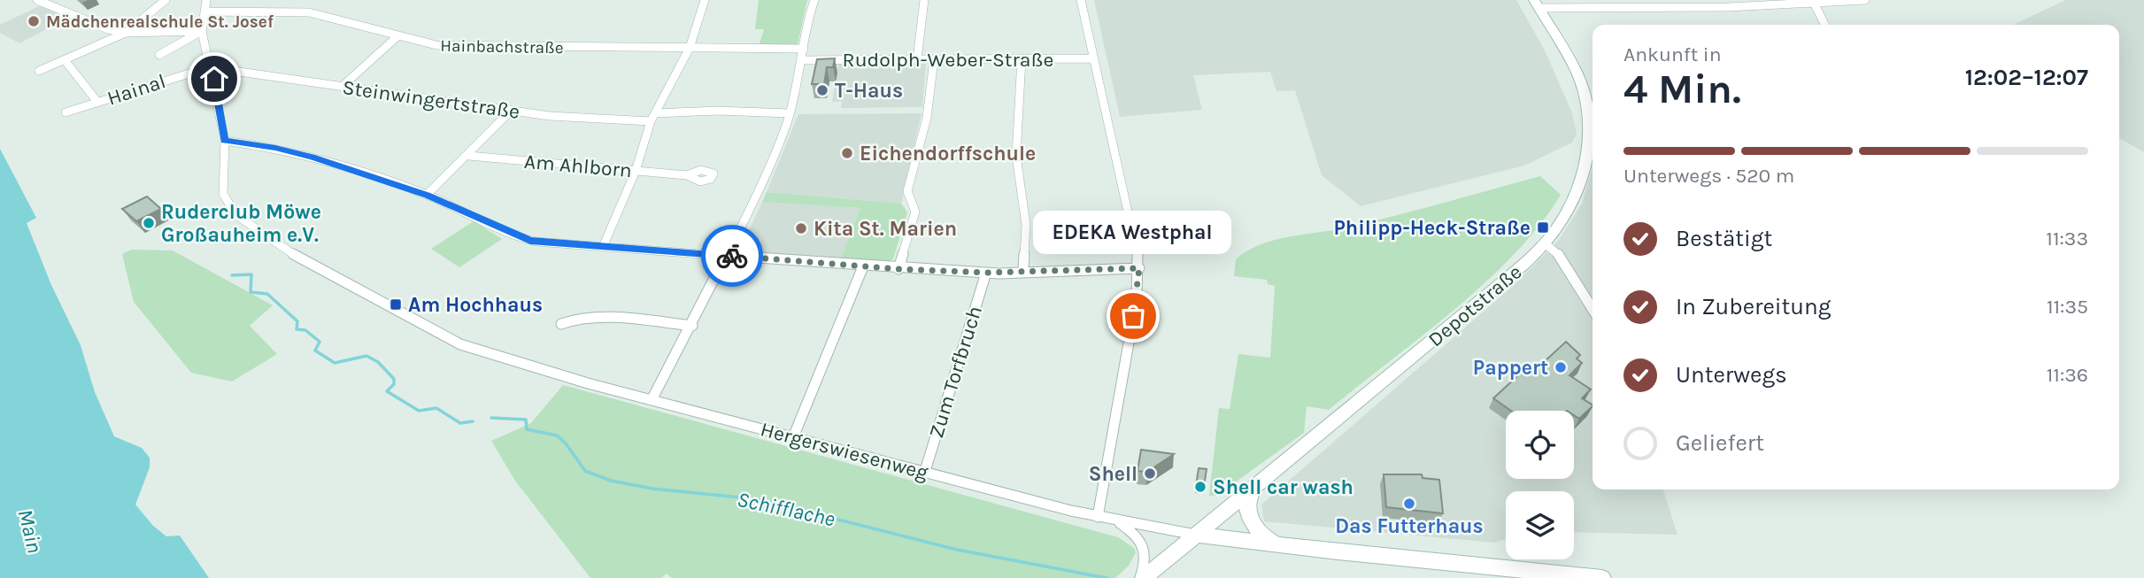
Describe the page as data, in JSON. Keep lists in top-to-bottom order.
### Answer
{
  "streets": {
    "main road": ["Depotstraße"],
    "street": [
      "Hainbachstraße",
      "Rudolph-Weber-Straße",
      "Hainal",
      "Steinwingertstraße",
      "Am Ahlborn",
      "Zum Torfbruch",
      "Hergerswiesenweg"
    ]
  },
  "crossings": [
    ["Hainal", "Steinwingertstraße"],
    ["Hainal", "Hergerswiesenweg"],
    ["Steinwingertstraße", "Hergerswiesenweg"],
    ["Depotstraße", "Hergerswiesenweg"],
    ["Zum Torfbruch", "Hergerswiesenweg"]
  ],
  "water": ["Schifflache", "Main"],
  "places": {
    "other": [
      "Mädchenrealschule St. Josef",
      "T-Haus",
      "Eichendorffschule",
      "Ruderclub Möwe Großauheim e.V.",
      "Kita St. Marien",
      "EDEKA Westphal",
      "Pappert",
      "Shell",
      "Shell car wash",
      "Das Futterhaus"
    ],
    "transit": ["Philipp-Heck-Straße", "Am Hochhaus"]
  },
  "page": {
    "heading": ["4 Min.", "Ankunft in", "12:02–12:07"],
    "bar": "Unterwegs · 520 m",
    "list": [
      ["Bestätigt", "11:33"],
      ["In Zubereitung", "11:35"],
      ["Unterwegs", "11:36"],
      "Geliefert"
    ],
    "bubble": "EDEKA Westphal"
  }
}
